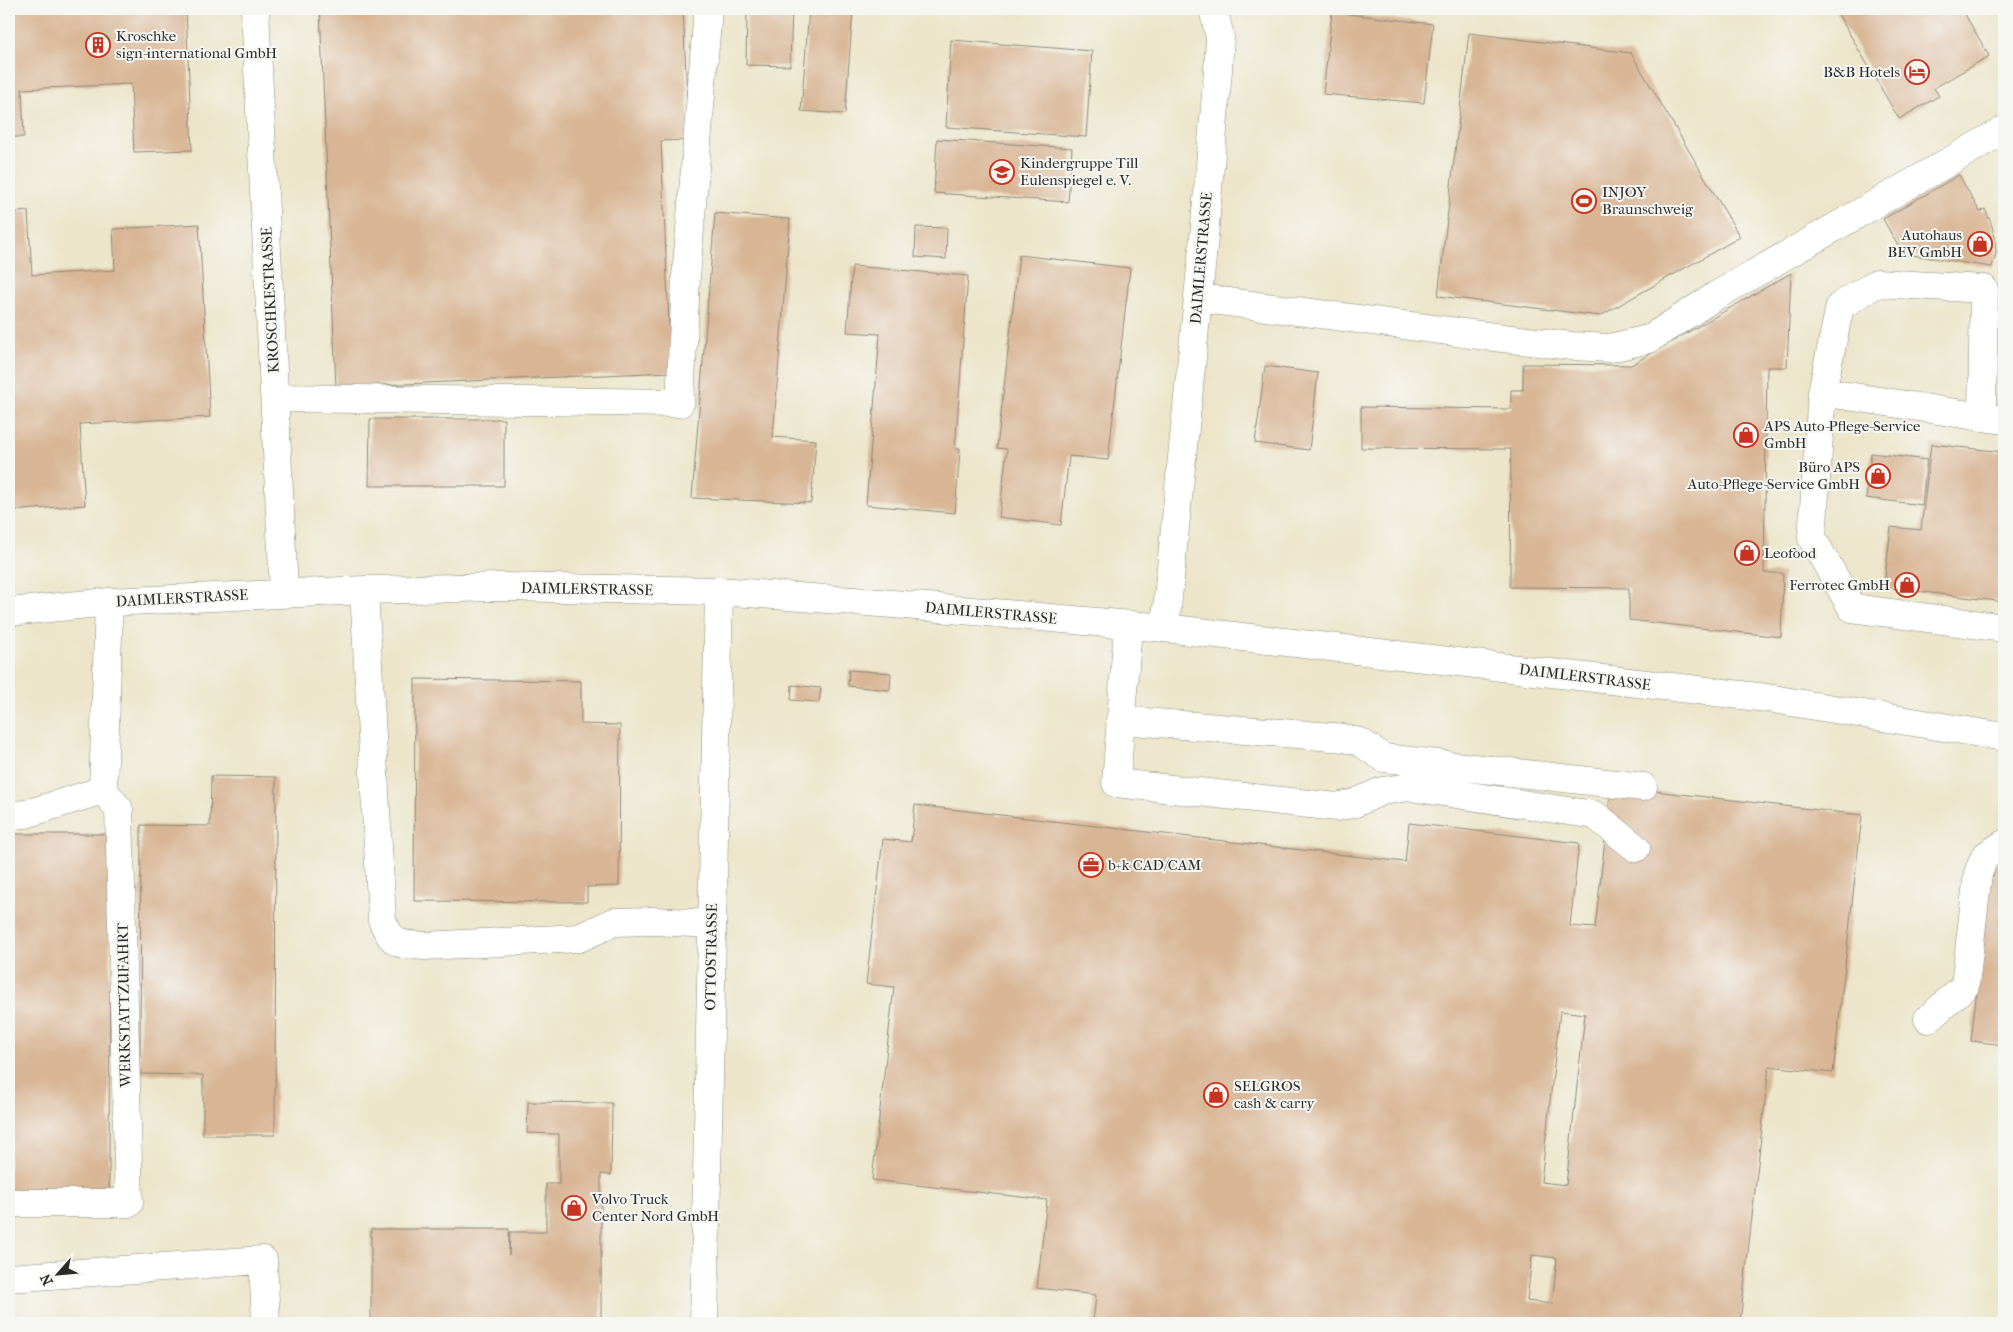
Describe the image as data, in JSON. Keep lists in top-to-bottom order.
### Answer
{
  "streets": {
    "street": [
      "DAIMLERSTRASSE",
      "KROSCHKESTRASSE",
      "OTTOSTRASSE",
      "WERKSTATTZUFAHRT"
    ]
  },
  "crossings": [
    ["DAIMLERSTRASSE", "KROSCHKESTRASSE"],
    ["DAIMLERSTRASSE", "OTTOSTRASSE"]
  ],
  "places": {
    "building": ["Kroschke sign-international GmbH"],
    "hotel": ["B&B Hotels"],
    "school or university": ["Kindergruppe Till Eulenspiegel e. V."],
    "sports": ["INJOY Braunschweig"],
    "shop": [
      "Autohaus BEV GmbH",
      "APS Auto-Pflege-Service GmbH",
      "Büro APS Auto-Pflege-Service GmbH",
      "Leofood",
      "Ferrotec GmbH",
      "SELGROS cash & carry",
      "Volvo Truck Center Nord GmbH"
    ],
    "office": ["b+k CAD/CAM"]
  },
  "north": "bottom left"
}
